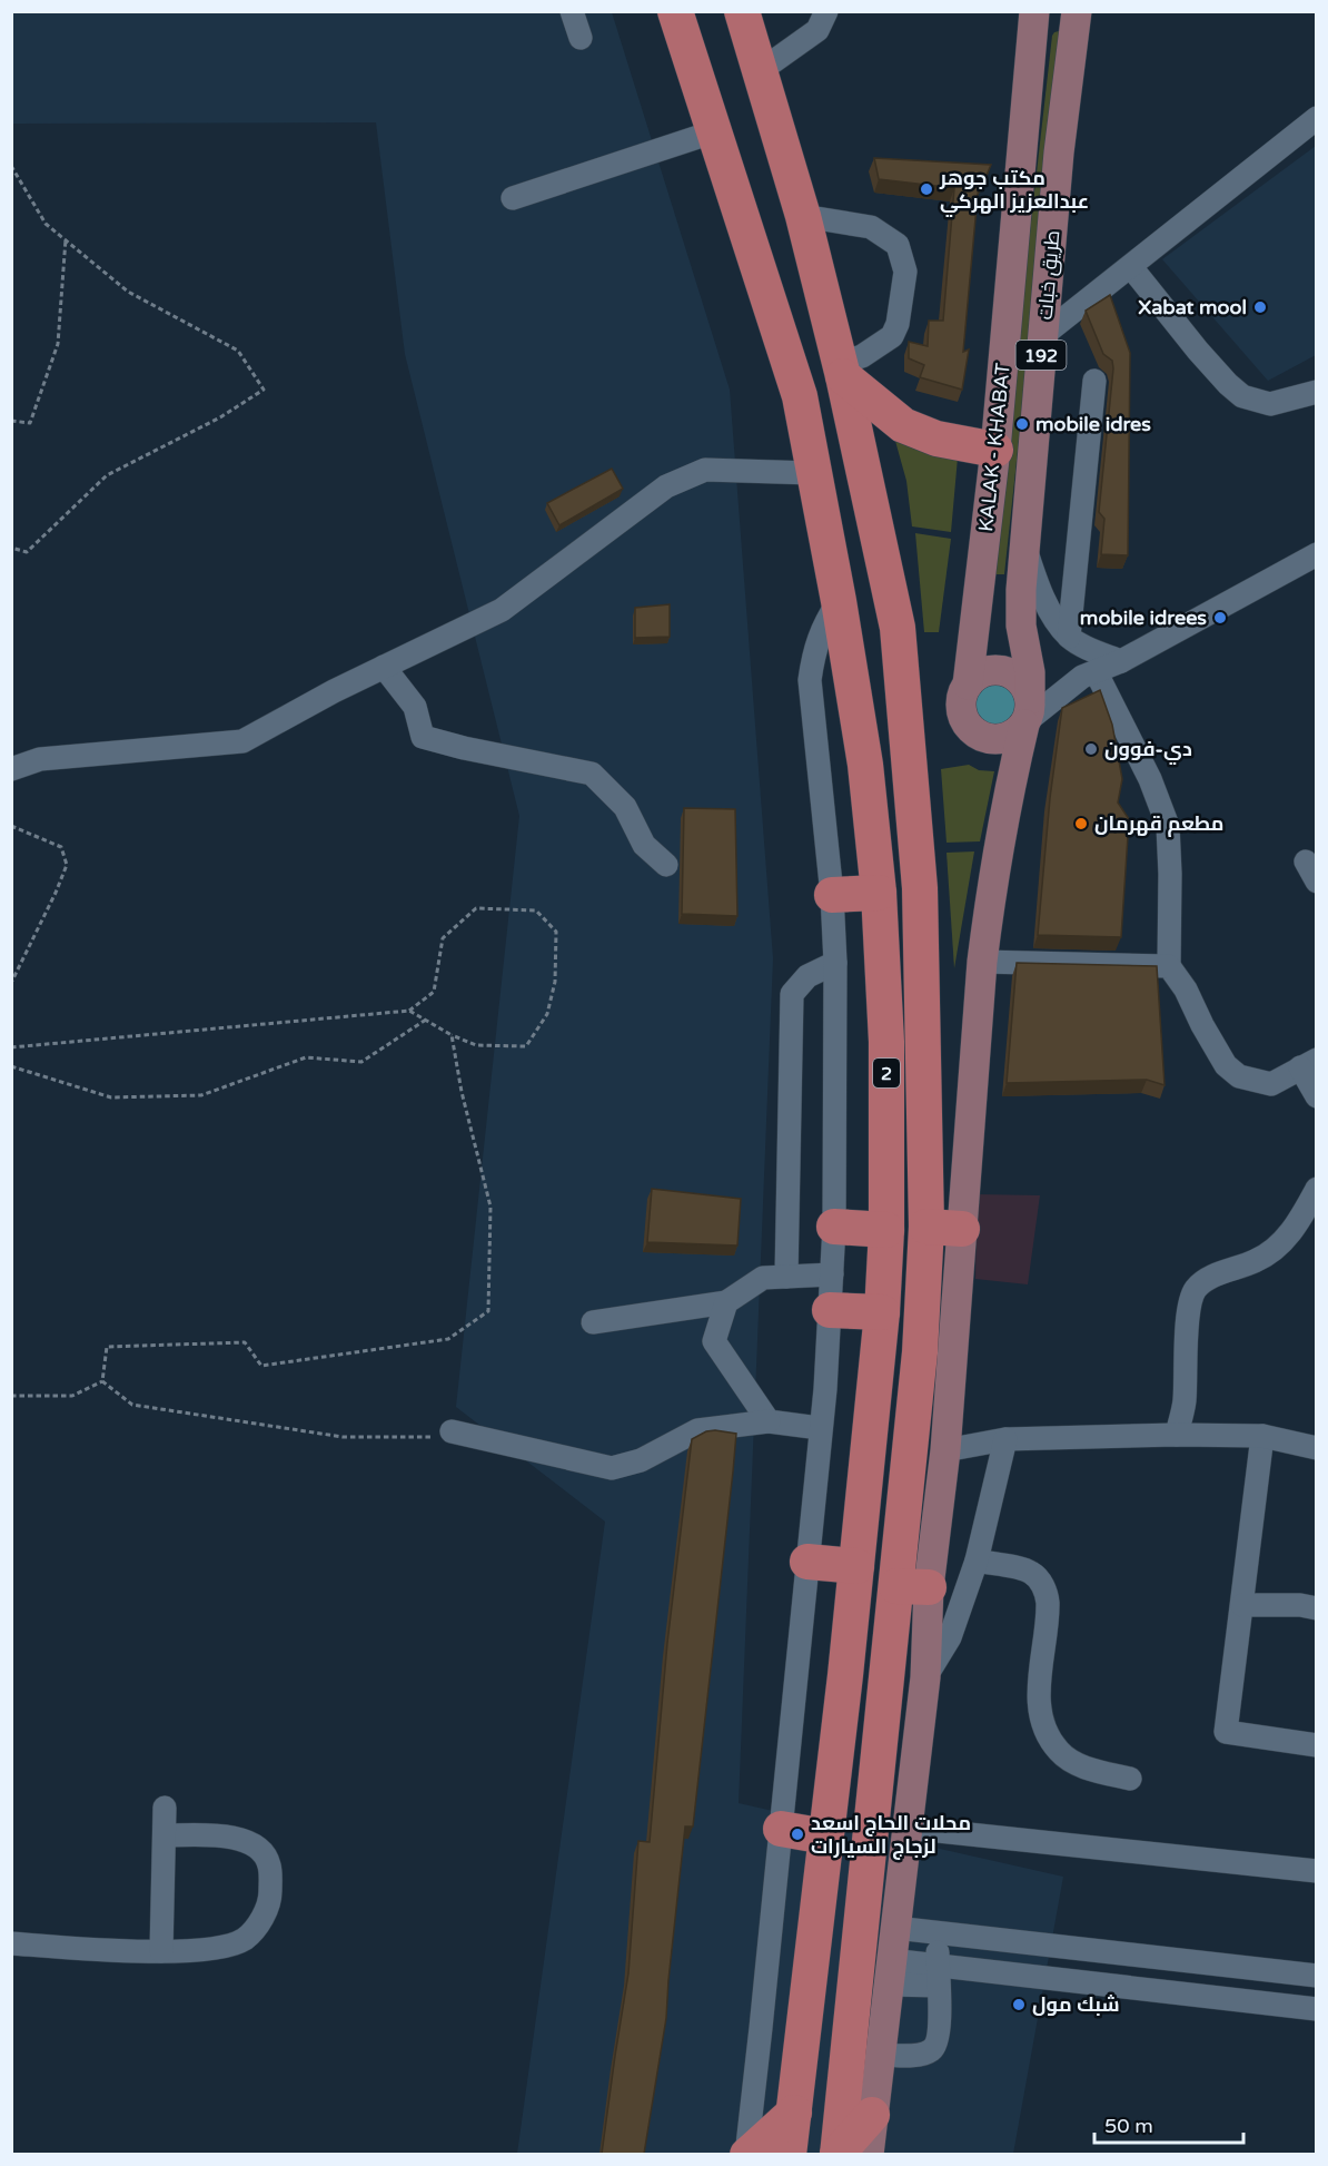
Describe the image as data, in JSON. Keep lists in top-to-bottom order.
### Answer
{
  "streets": {
    "highway": ["2"],
    "main road": ["طريق خبات", "192", "KALAK - KHABAT"]
  },
  "crossings": [
    ["طريق خبات", "KALAK - KHABAT"],
    ["طريق خبات", "2"]
  ],
  "places": [
    "مكتب جوهر عبدالعزيز الهركي",
    "Xabat mool",
    "mobile idres",
    "mobile idrees",
    "دي-فوون",
    "مطعم قهرمان",
    "محلات الحاج اسعد لزجاج السيارات",
    "شبك مول"
  ],
  "scale_bar": "50 m"
}
